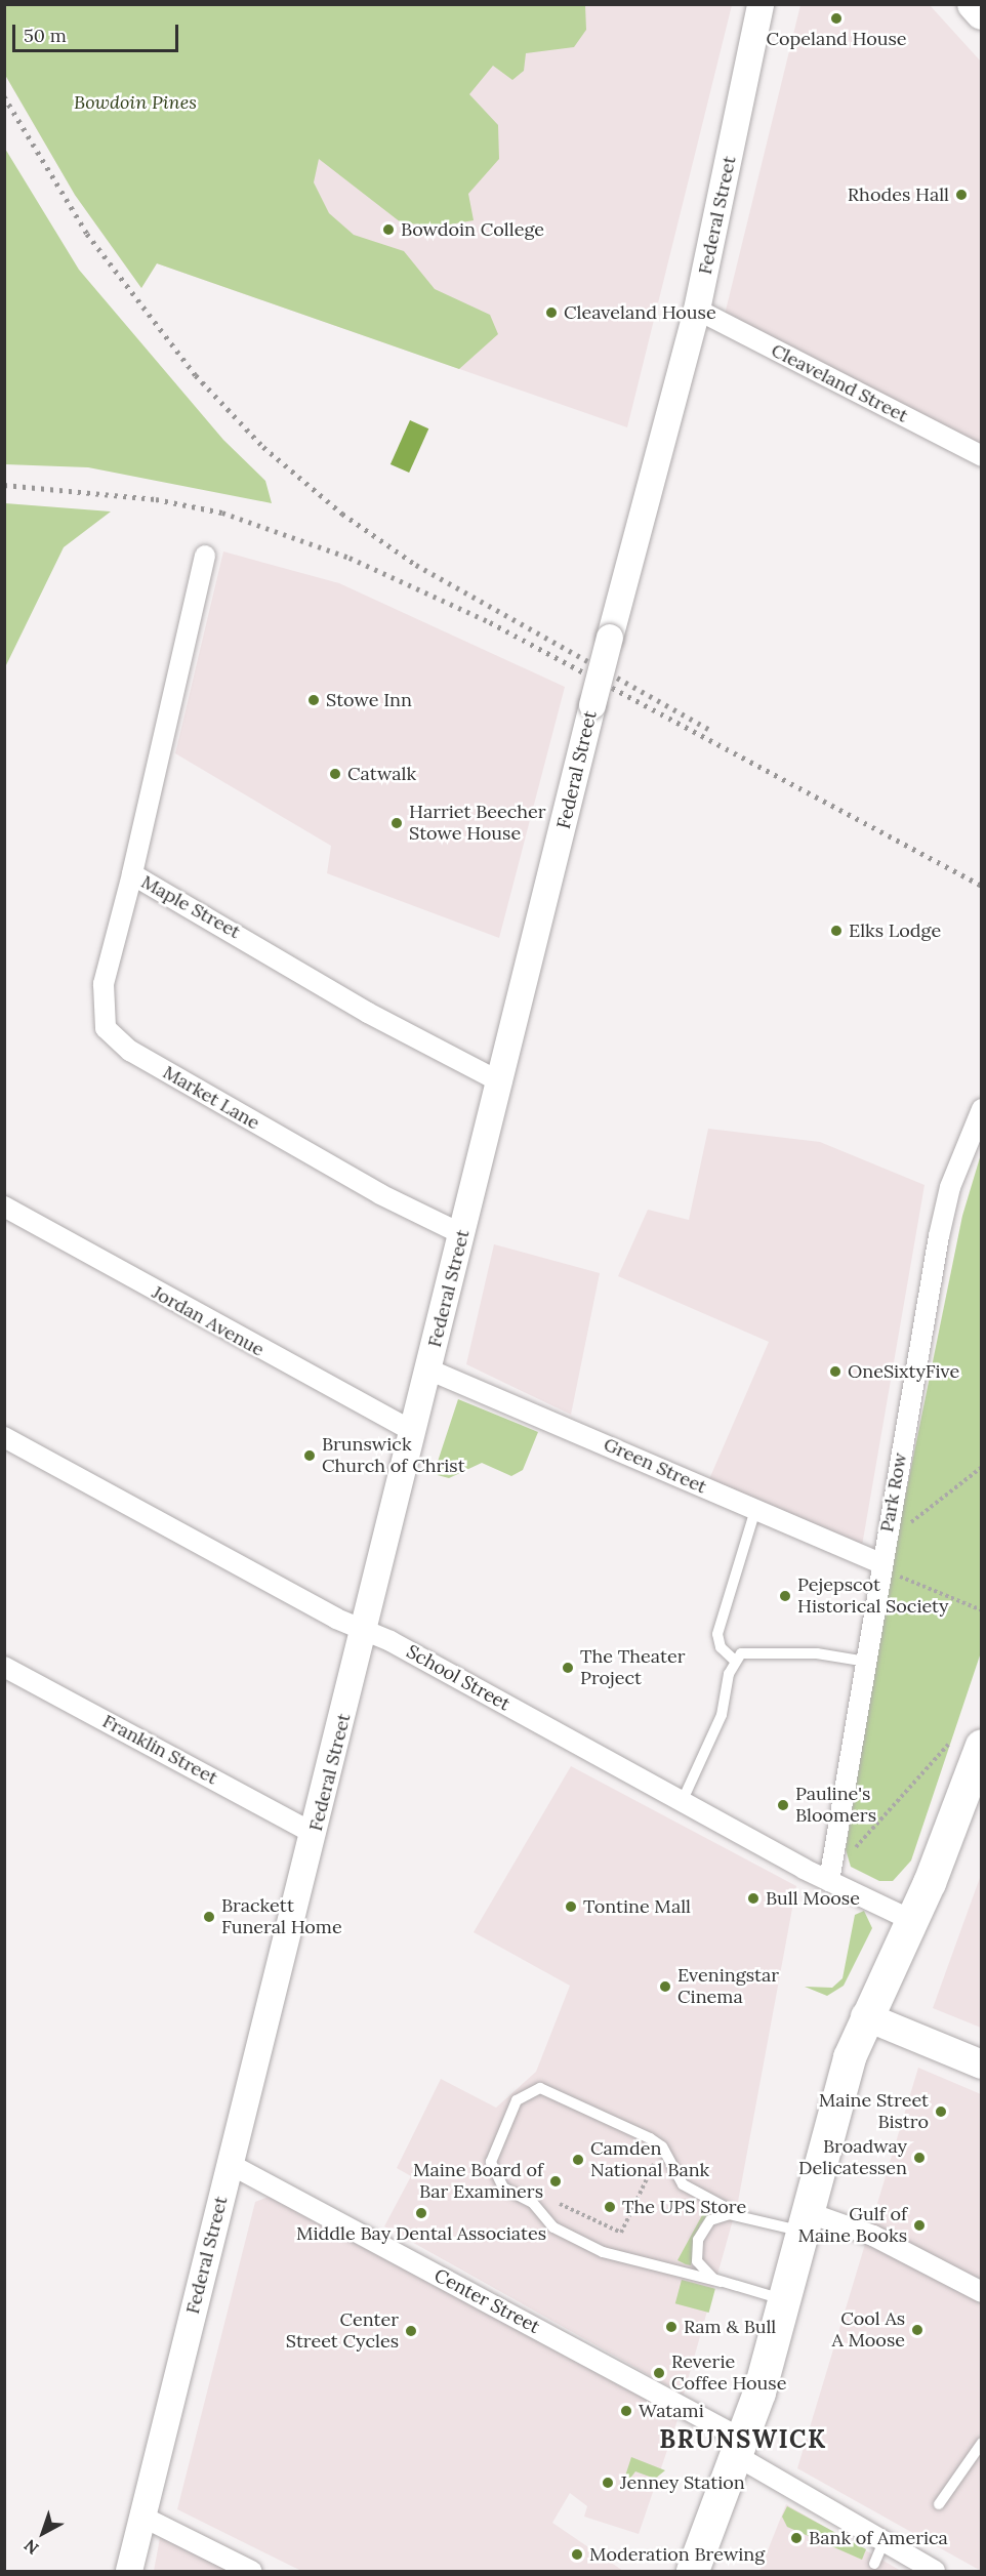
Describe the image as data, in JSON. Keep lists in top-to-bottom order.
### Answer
{
  "streets": {
    "street": [
      "Federal Street",
      "Cleaveland Street",
      "Maple Street",
      "Market Lane",
      "Jordan Avenue",
      "Green Street",
      "Park Row",
      "School Street",
      "Franklin Street",
      "Center Street"
    ]
  },
  "crossings": [
    ["Federal Street", "Cleaveland Street"],
    ["Federal Street", "Maple Street"],
    ["Federal Street", "Market Lane"],
    ["Federal Street", "Jordan Avenue"],
    ["Federal Street", "Green Street"],
    ["Federal Street", "School Street"],
    ["Federal Street", "Franklin Street"],
    ["Federal Street", "Center Street"],
    ["Maple Street", "Market Lane"],
    ["Green Street", "Park Row"],
    ["Park Row", "School Street"]
  ],
  "districts": ["BRUNSWICK"],
  "parks": ["Bowdoin Pines"],
  "places": [
    "Copeland House",
    "Rhodes Hall",
    "Bowdoin College",
    "Cleaveland House",
    "Stowe Inn",
    "Catwalk",
    "Harriet Beecher Stowe House",
    "Elks Lodge",
    "OneSixtyFive",
    "Brunswick Church of Christ",
    "Pejepscot Historical Society",
    "The Theater Project",
    "Pauline's Bloomers",
    "Bull Moose",
    "Tontine Mall",
    "Brackett Funeral Home",
    "Eveningstar Cinema",
    "Maine Street Bistro",
    "Broadway Delicatessen",
    "Camden National Bank",
    "Maine Board of Bar Examiners",
    "The UPS Store",
    "Middle Bay Dental Associates",
    "Gulf of Maine Books",
    "Ram & Bull",
    "Cool As A Moose",
    "Center Street Cycles",
    "Reverie Coffee House",
    "Watami",
    "Jenney Station",
    "Bank of America",
    "Moderation Brewing"
  ],
  "scale_bar": "50 m",
  "north": "bottom left"
}
